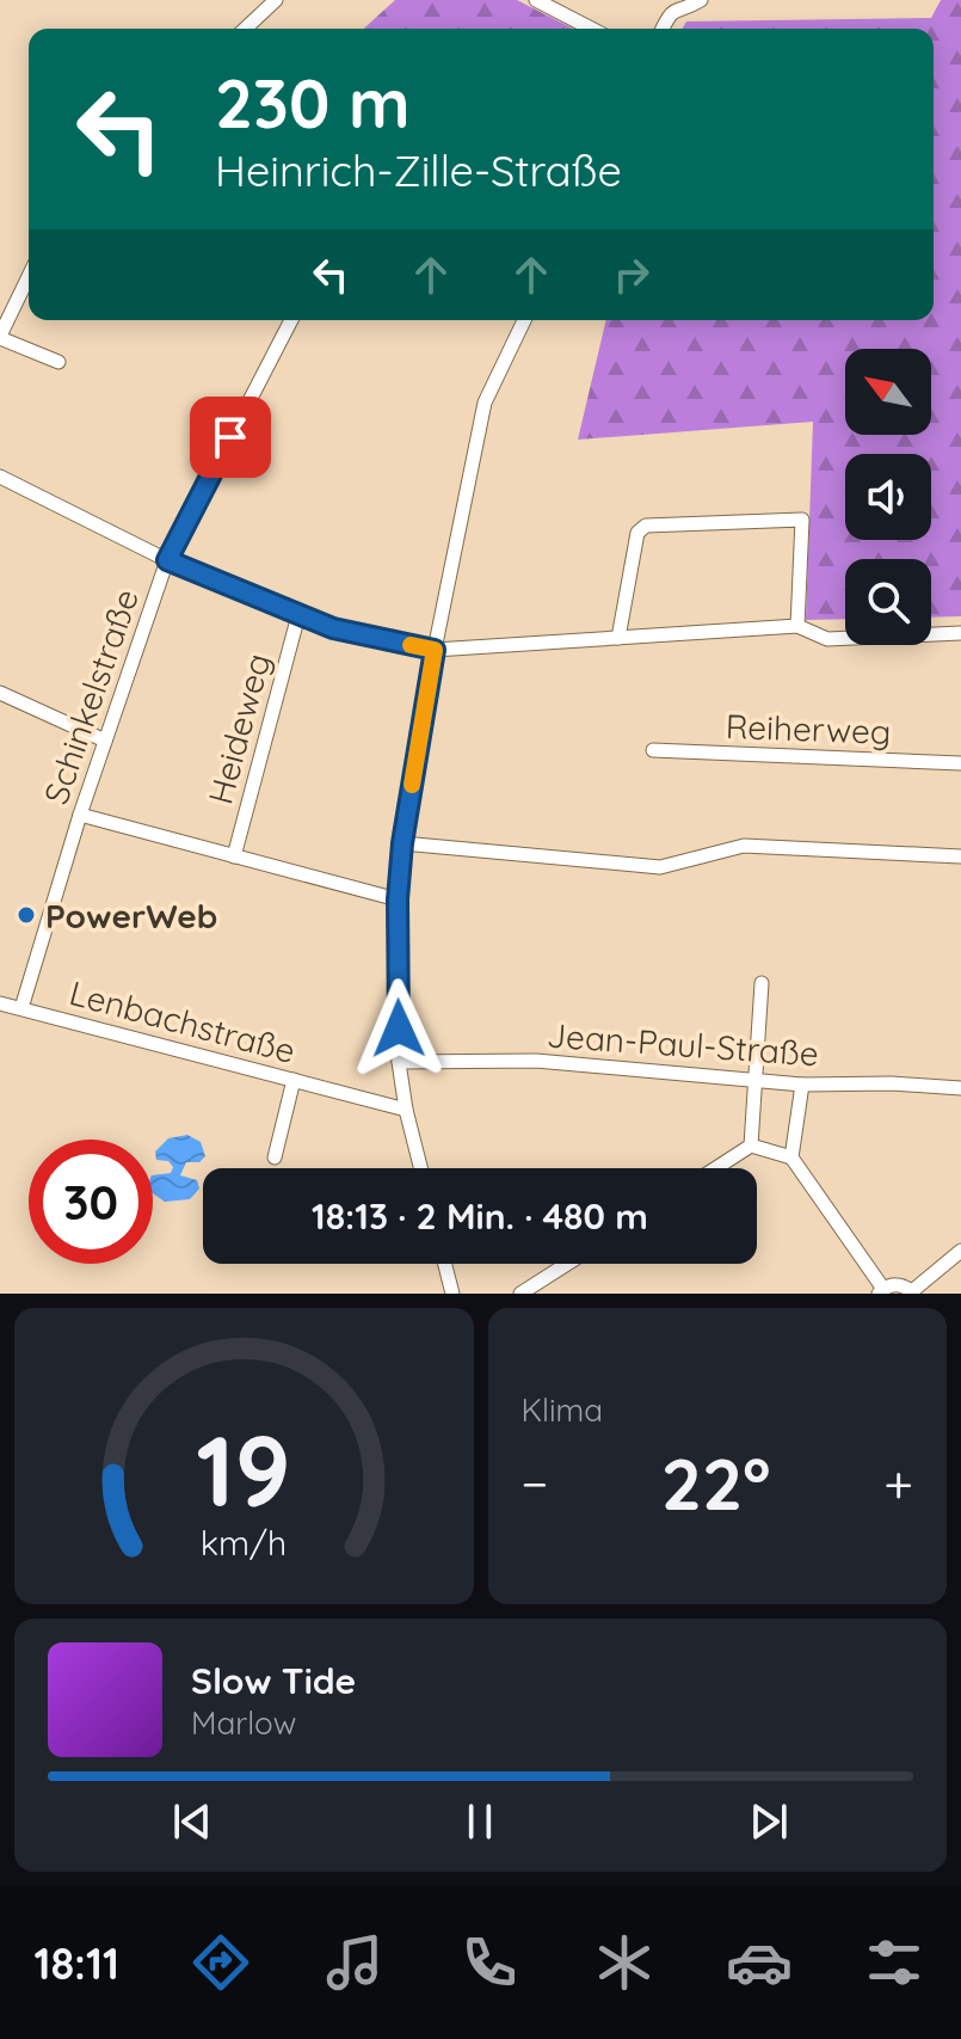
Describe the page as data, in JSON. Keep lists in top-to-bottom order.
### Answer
{
  "streets": {
    "street": [
      "Schinkelstraße",
      "Heideweg",
      "Reiherweg",
      "Lenbachstraße",
      "Jean-Paul-Straße"
    ]
  },
  "crossings": [
    ["Schinkelstraße", "Lenbachstraße"]
  ],
  "places": ["PowerWeb"],
  "north": "top left",
  "page": {
    "turn": ["230 m", "Heinrich-Zille-Straße"],
    "limit": "30",
    "trip": "18:13 · 2 Min. · 480 m",
    "tile": "Klima",
    "heat": ["−", "22°", "+"],
    "song": ["Slow Tide", "Marlow"],
    "tabs": "18:11",
    "gauge": ["19", "km/h"]
  }
}
